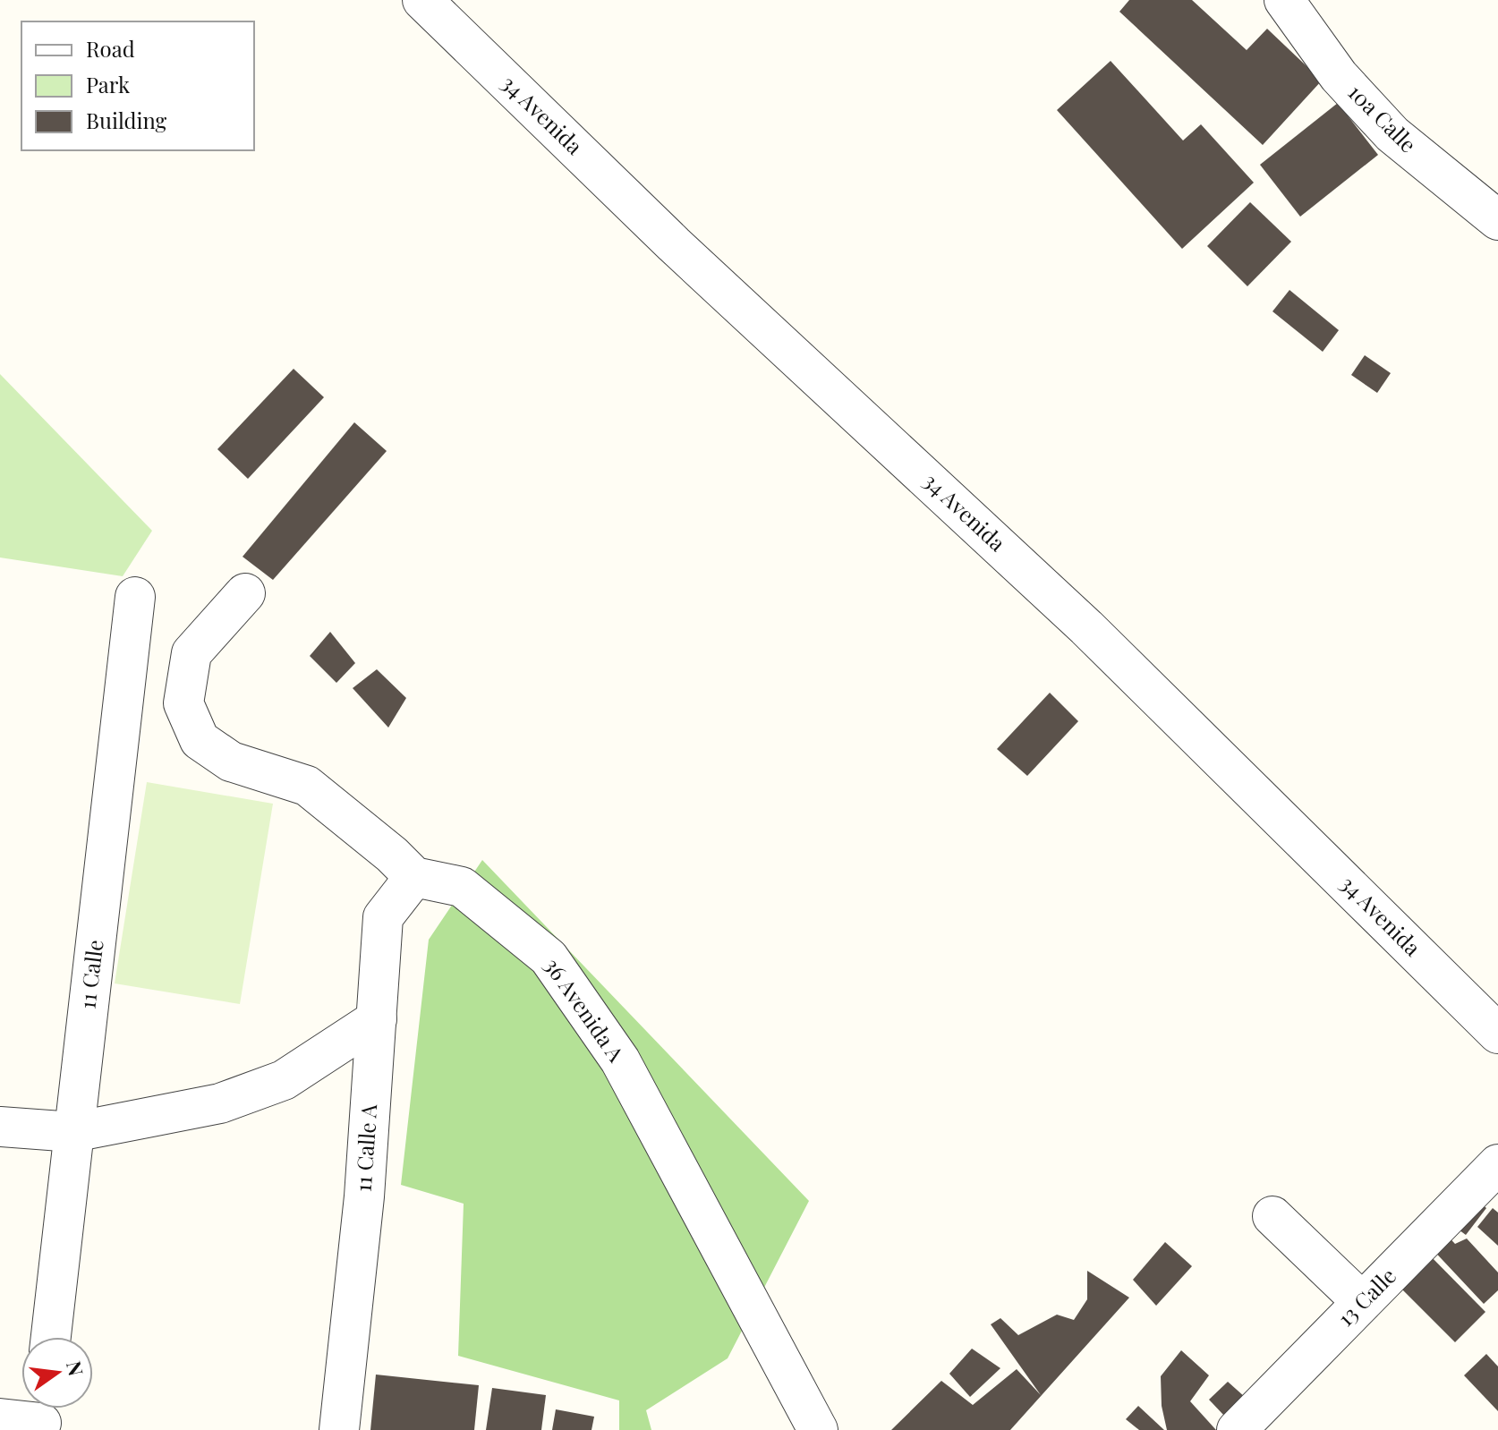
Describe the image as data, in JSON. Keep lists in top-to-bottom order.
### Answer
{
  "streets": {
    "street": [
      "34 Avenida",
      "10a Calle",
      "11 Calle",
      "36 Avenida A",
      "11 Calle A",
      "13 Calle"
    ]
  },
  "crossings": [
    ["36 Avenida A", "11 Calle A"]
  ],
  "legend": ["Road", "Park", "Building"],
  "north": "right"
}
